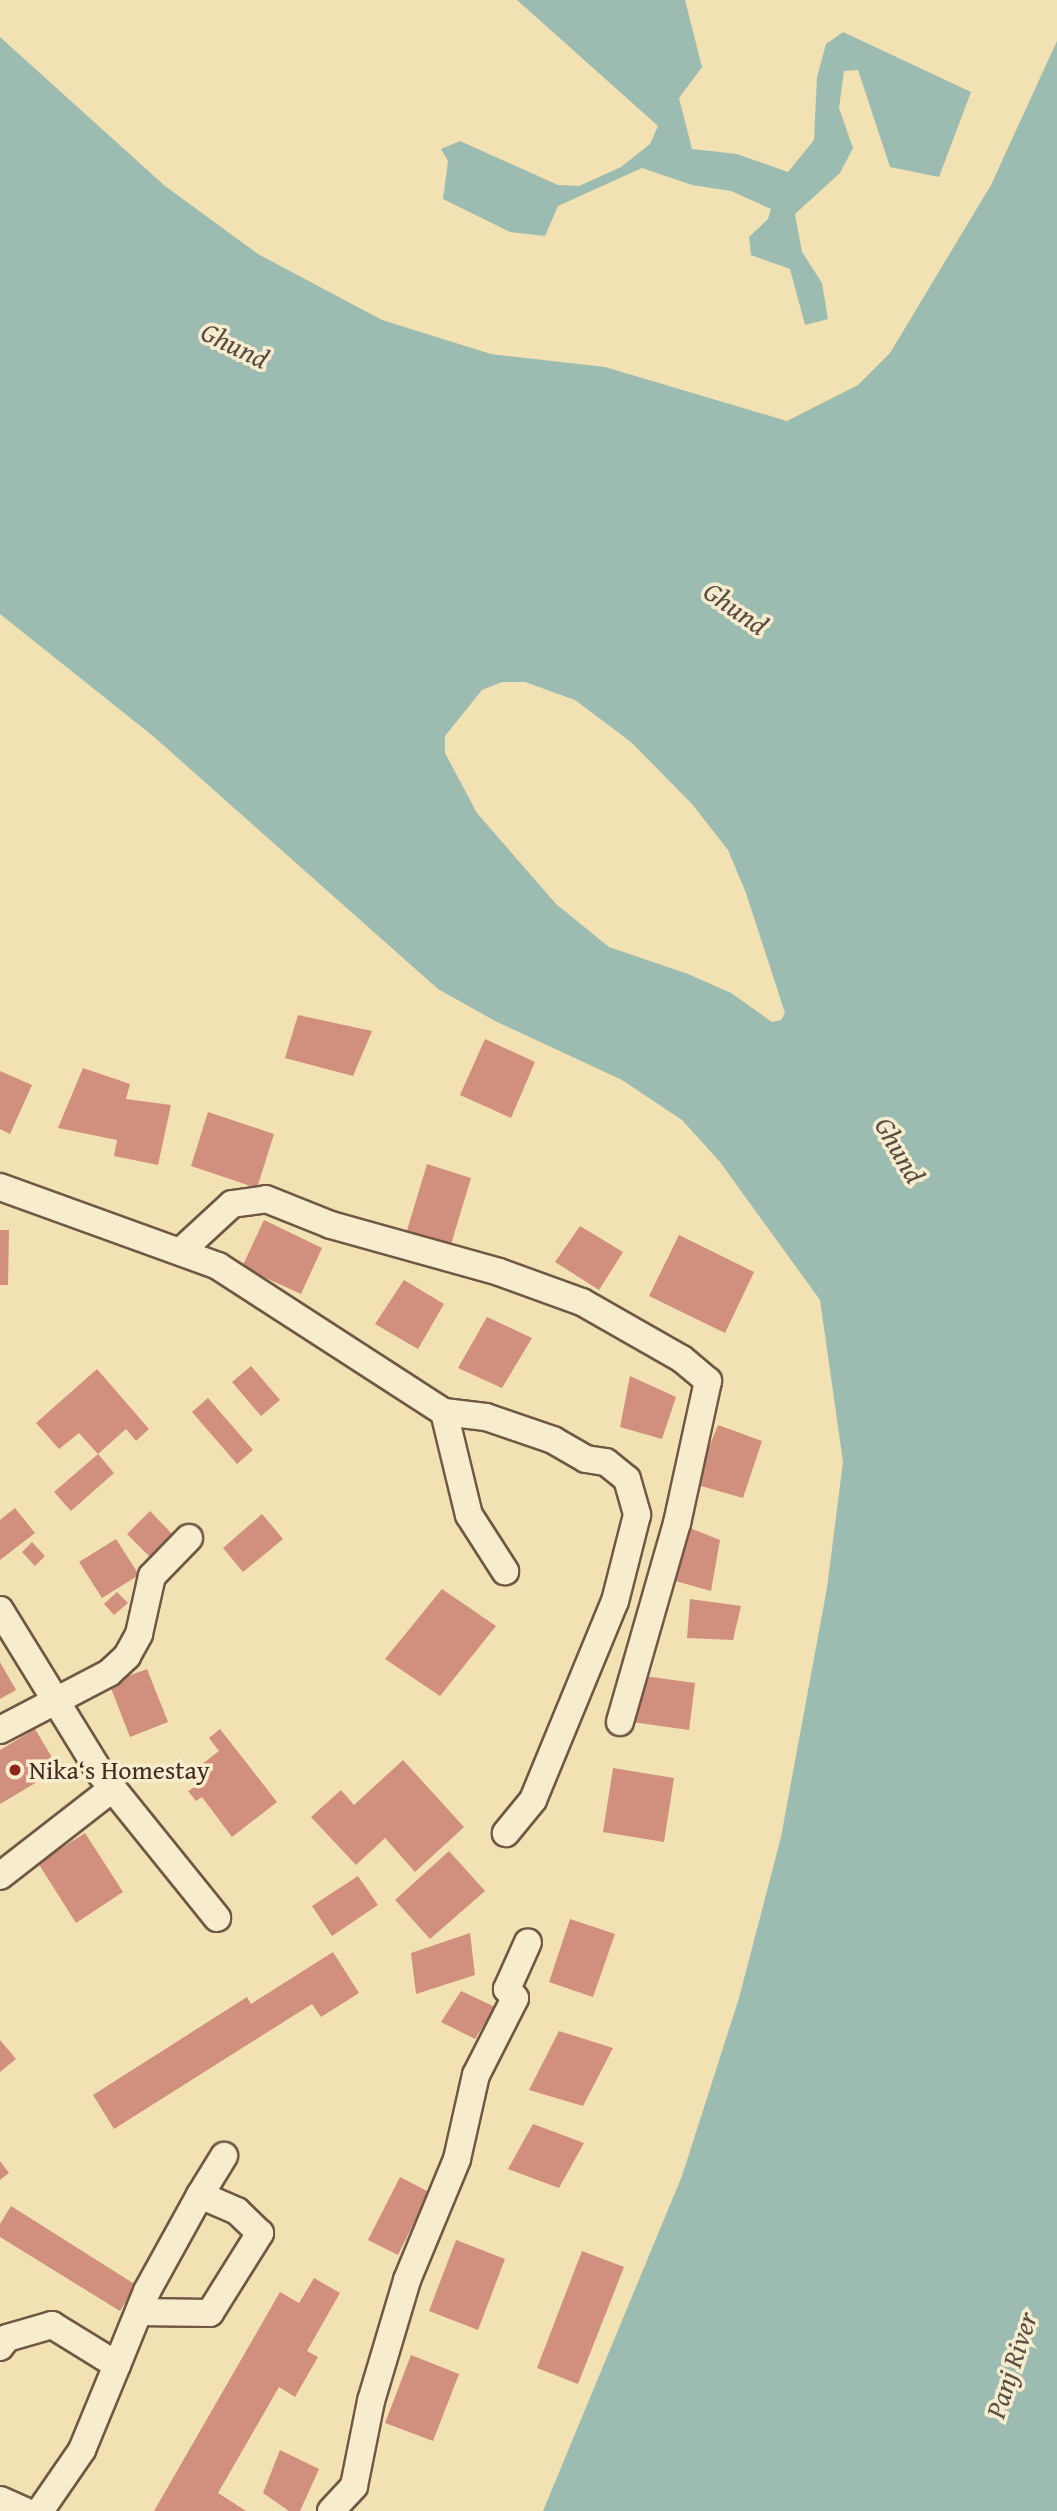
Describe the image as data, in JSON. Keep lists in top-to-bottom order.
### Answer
{
  "water": ["Ghund", "Panj River"],
  "places": ["Nika‘s Homestay"]
}
